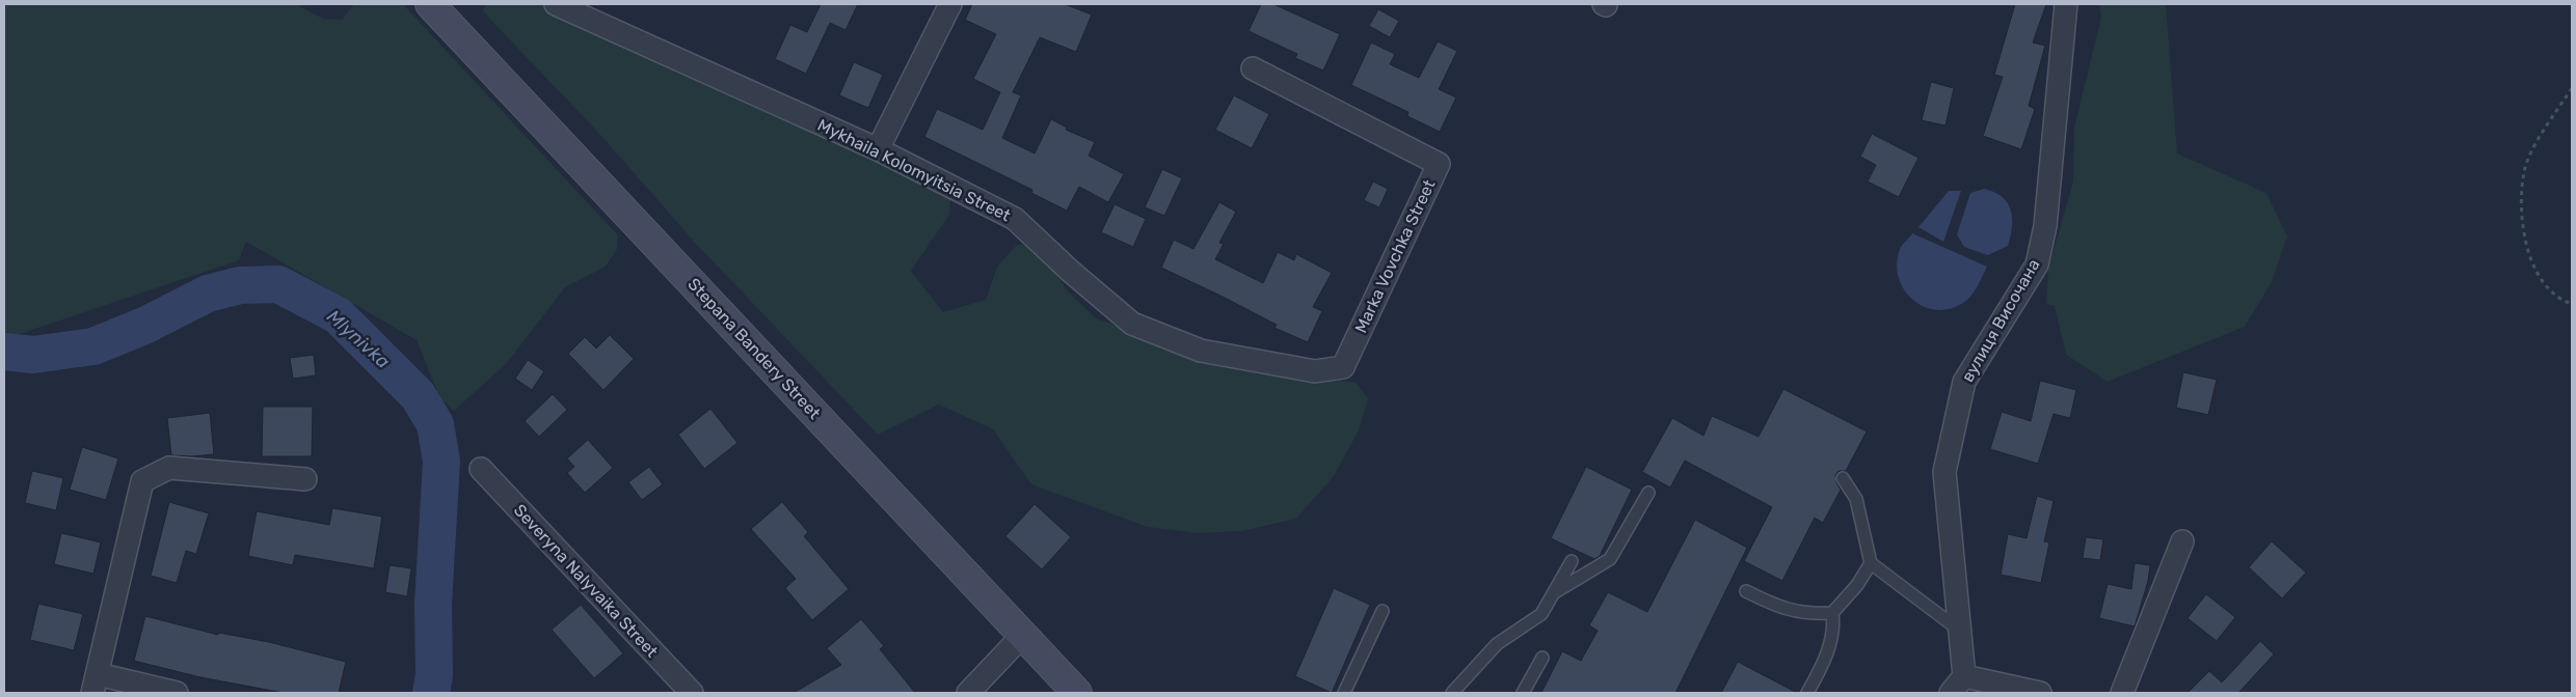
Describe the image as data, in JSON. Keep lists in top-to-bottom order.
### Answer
{
  "streets": {
    "main road": ["Stepana Bandery Street"],
    "street": [
      "Mykhaila Kolomyitsia Street",
      "Marka Vovchka Street",
      "вулиця Височана",
      "Severyna Nalyvaika Street"
    ]
  },
  "crossings": [
    ["Mykhaila Kolomyitsia Street", "Marka Vovchka Street"]
  ],
  "water": ["Mlynivka"]
}
